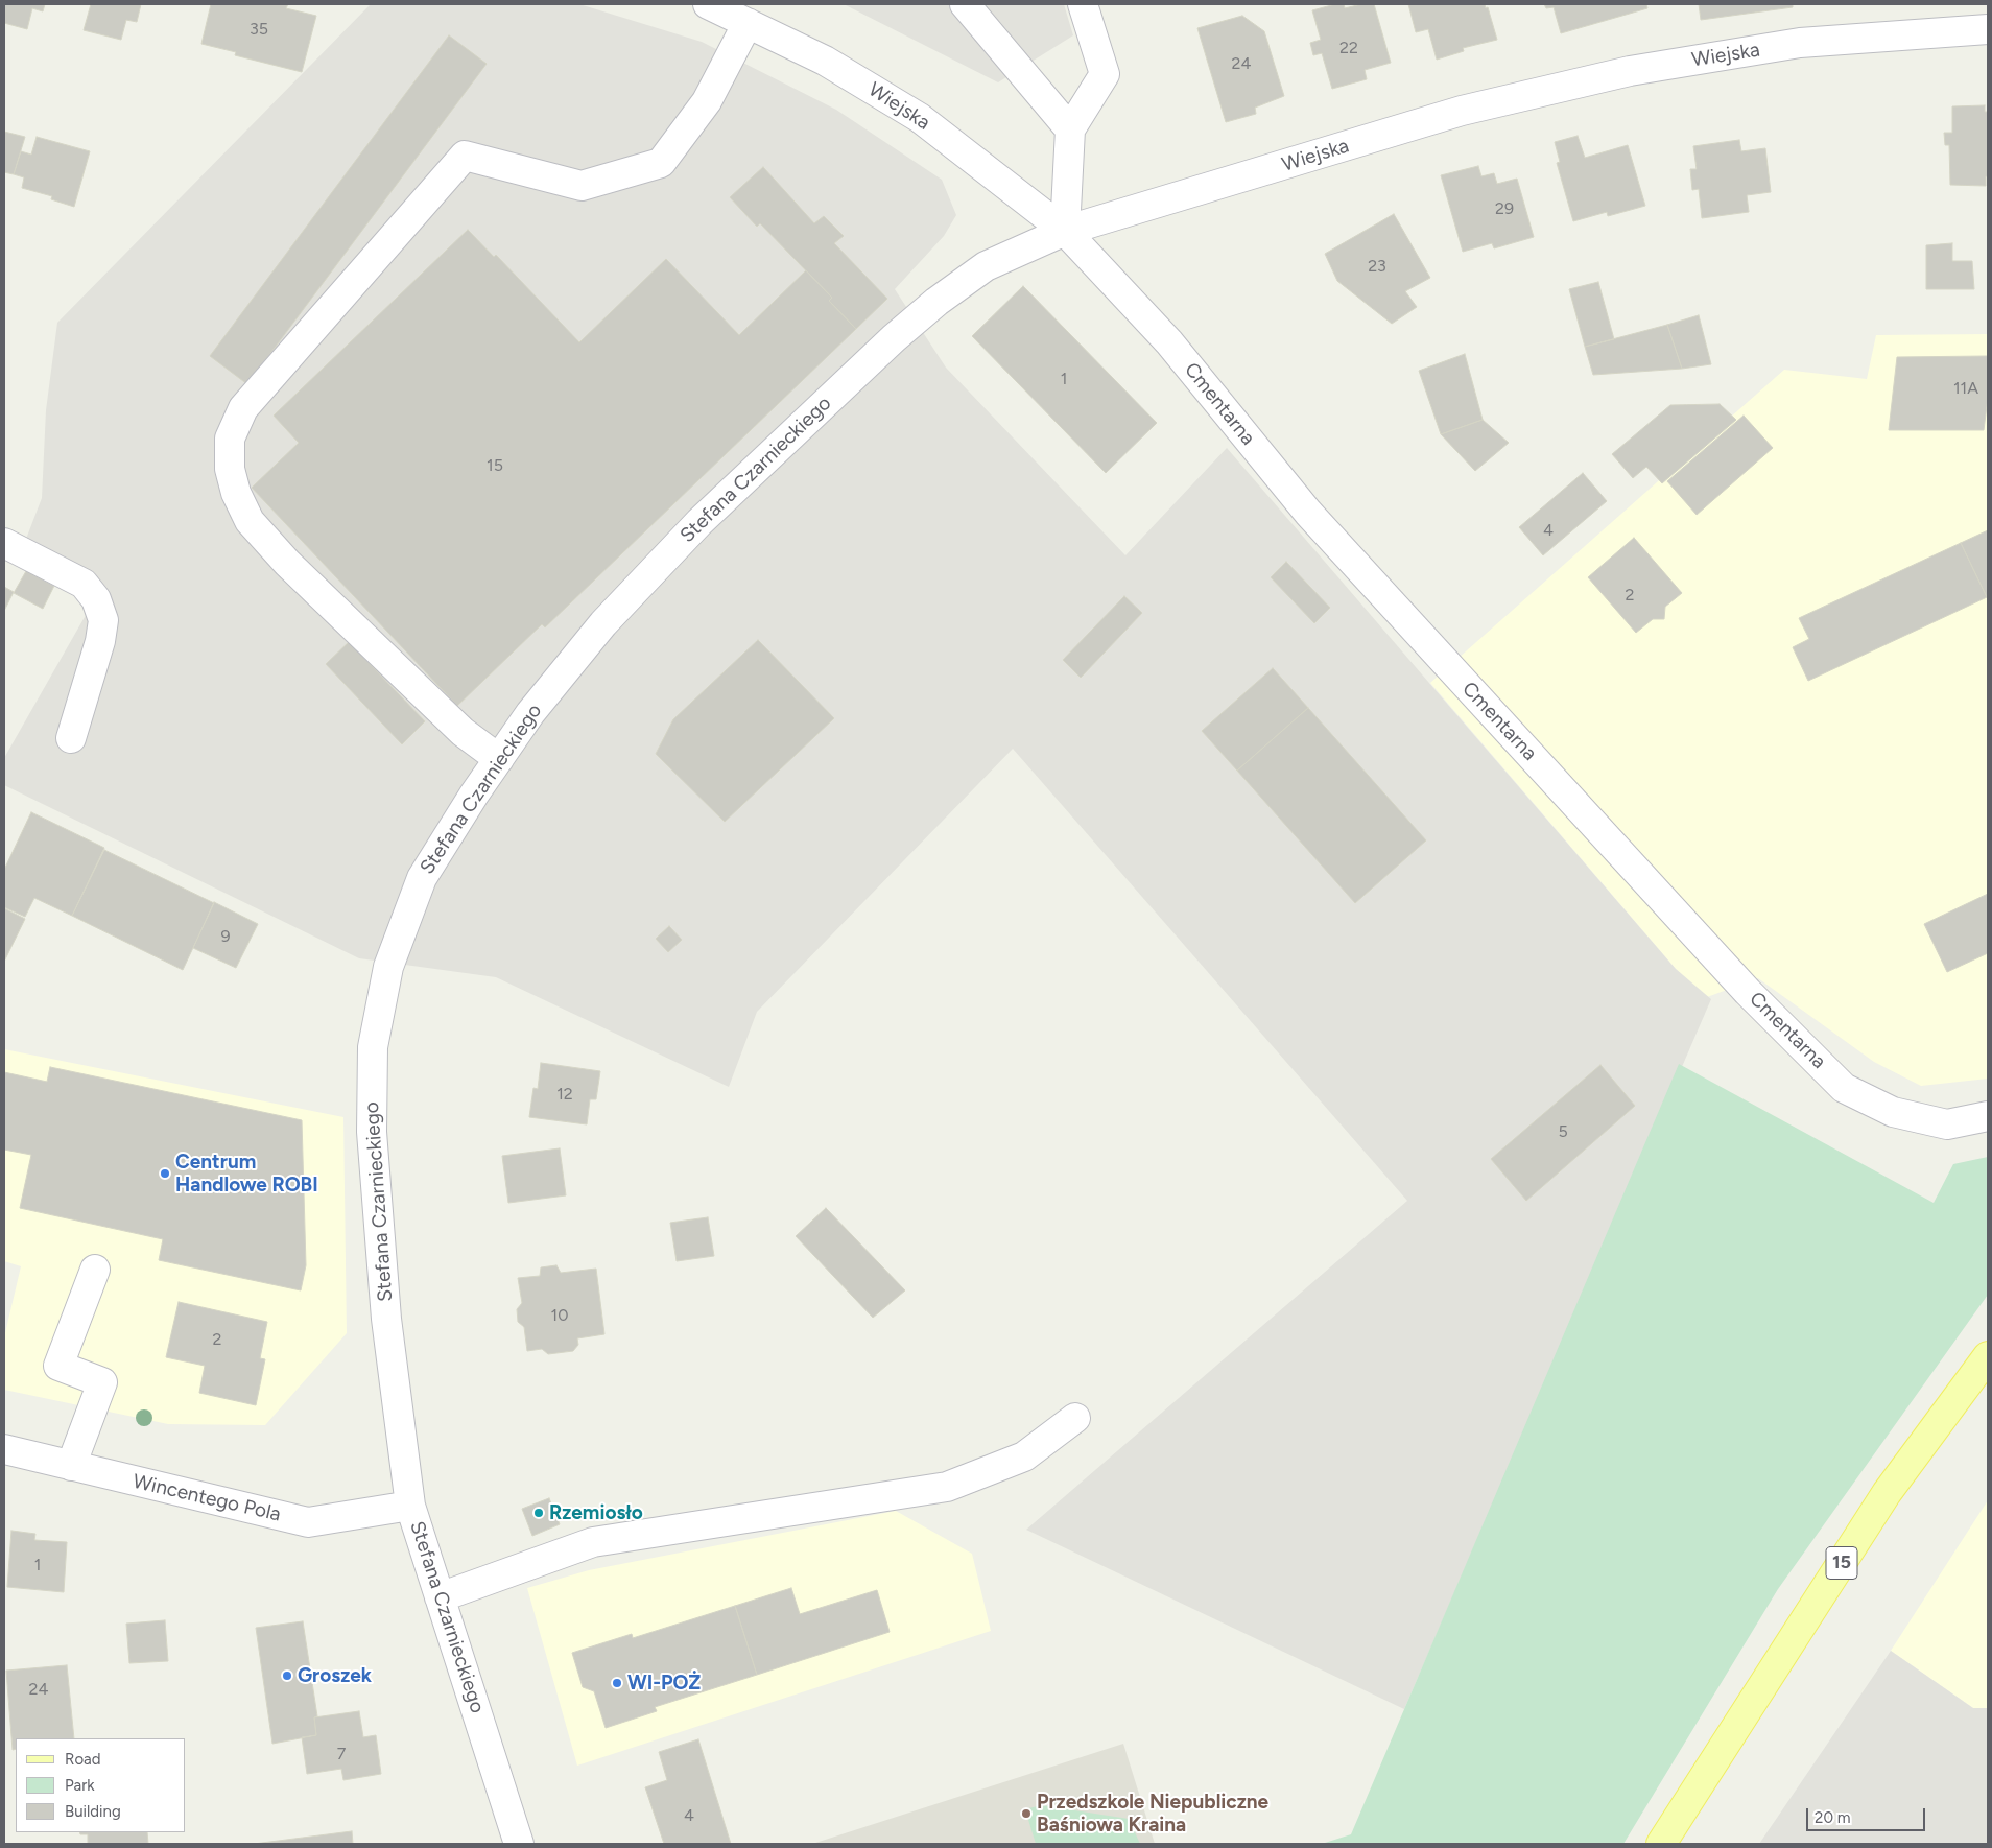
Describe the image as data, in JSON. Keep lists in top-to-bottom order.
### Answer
{
  "streets": {
    "main road": ["15"],
    "street": [
      "Wiejska",
      "Cmentarna",
      "Stefana Czarnieckiego",
      "Wincentego Pola"
    ]
  },
  "crossings": [
    ["Wiejska", "Cmentarna"],
    ["Wiejska", "Stefana Czarnieckiego"],
    ["Cmentarna", "Stefana Czarnieckiego"],
    ["Stefana Czarnieckiego", "Wincentego Pola"]
  ],
  "places": [
    "Centrum Handlowe ROBI",
    "Rzemiosło",
    "Groszek",
    "WI-POŻ",
    "Przedszkole Niepubliczne Baśniowa Kraina"
  ],
  "house_numbers": [
    "35",
    "22",
    "24",
    "29",
    "23",
    "1",
    "11A",
    "15",
    "4",
    "2",
    "9",
    "12",
    "5",
    "10",
    "2",
    "1",
    "24",
    "7",
    "4"
  ],
  "legend": ["Road", "Park", "Building"],
  "scale_bar": "20 m"
}
